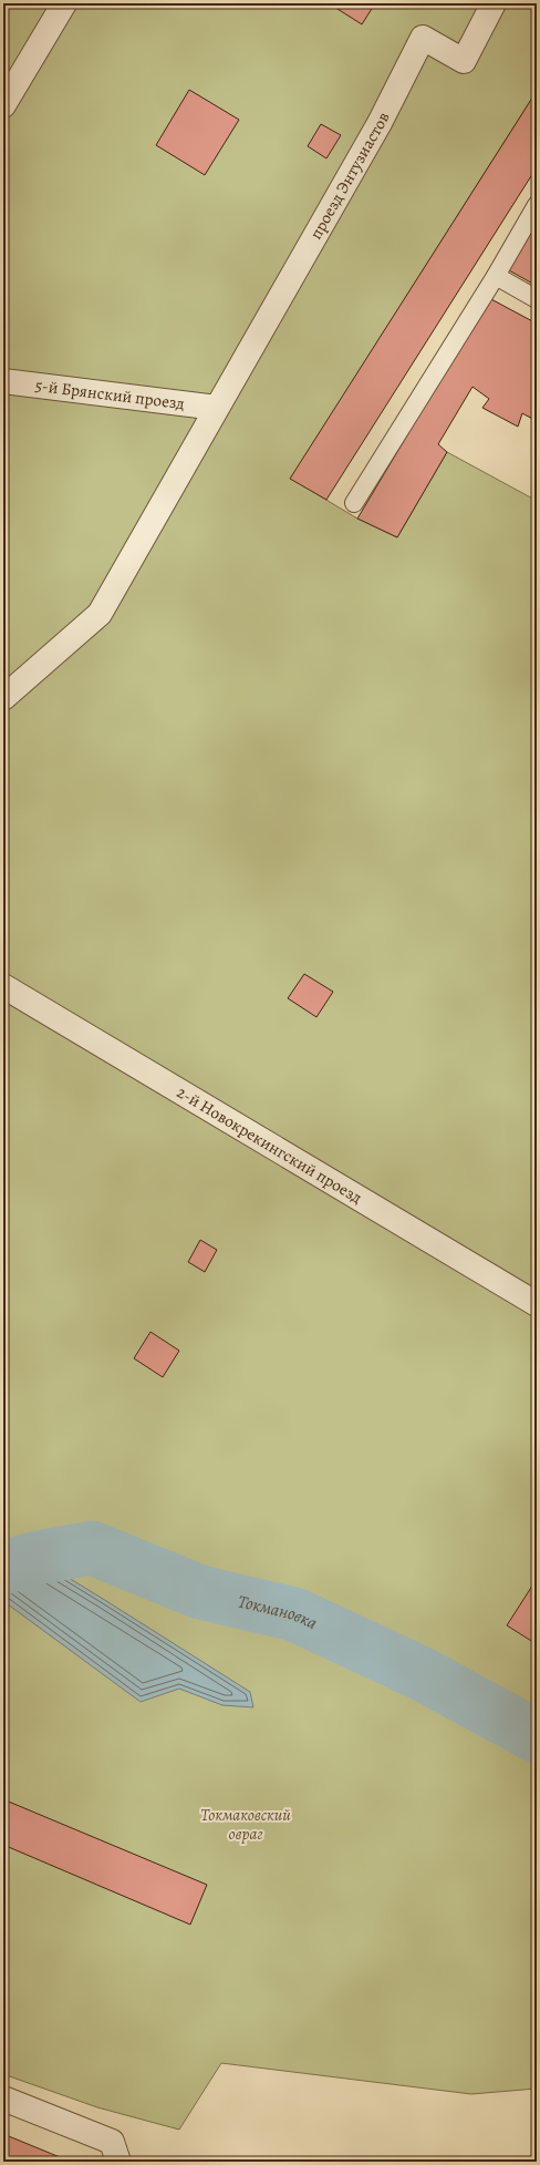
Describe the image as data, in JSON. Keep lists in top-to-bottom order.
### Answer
{
  "streets": {
    "street": ["проезд Энтузиастов", "5-й Брянский проезд", "2-й Новокрекингский проезд"]
  },
  "crossings": [
    ["проезд Энтузиастов", "5-й Брянский проезд"]
  ],
  "water": ["Токмановка"],
  "parks": ["Токмаковский овраг"]
}
